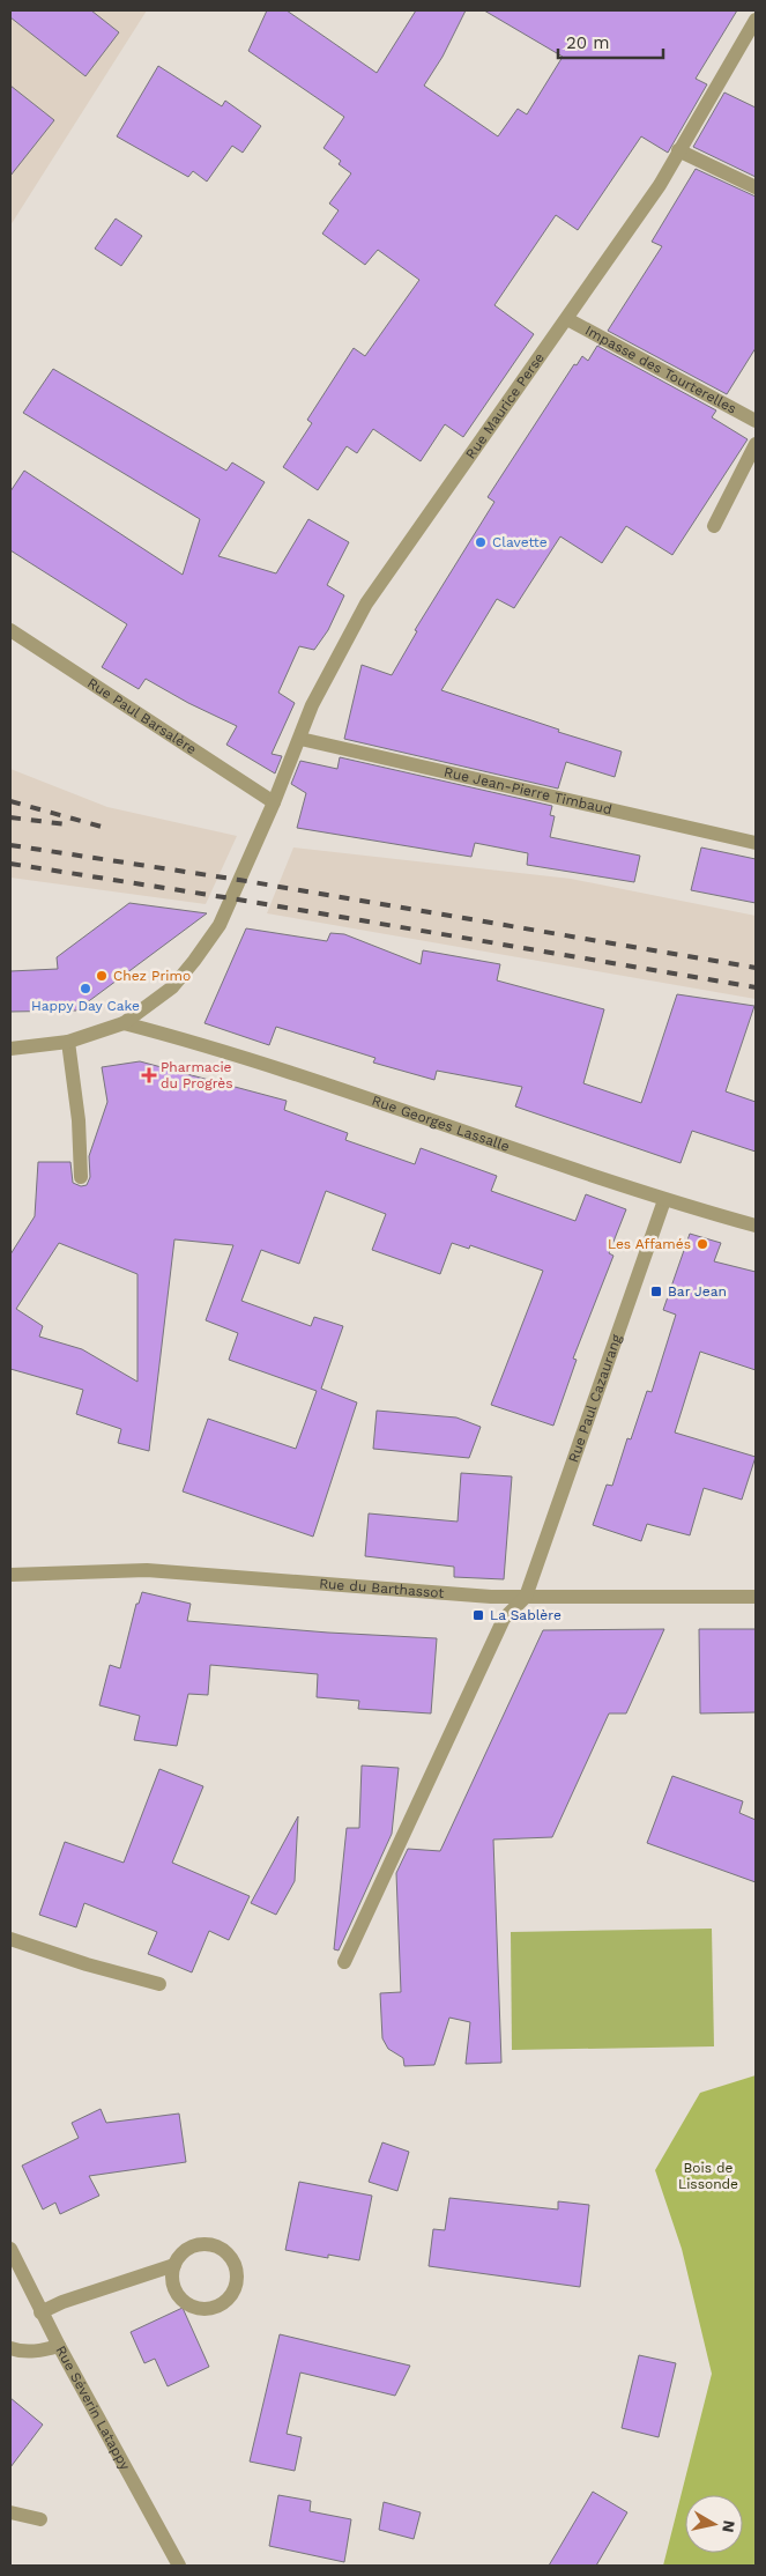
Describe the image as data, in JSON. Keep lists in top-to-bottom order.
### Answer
{
  "streets": {
    "street": [
      "Impasse des Tourterelles",
      "Rue Maurice Perse",
      "Rue Paul Barsalère",
      "Rue Jean-Pierre Timbaud",
      "Rue Georges Lassalle",
      "Rue Paul Cazaurang",
      "Rue du Barthassot",
      "Rue Séverin Latappy"
    ]
  },
  "crossings": [
    ["Impasse des Tourterelles", "Rue Maurice Perse"],
    ["Rue Maurice Perse", "Rue Paul Barsalère"],
    ["Rue Maurice Perse", "Rue Jean-Pierre Timbaud"],
    ["Rue Maurice Perse", "Rue Georges Lassalle"],
    ["Rue Georges Lassalle", "Rue Paul Cazaurang"],
    ["Rue Paul Cazaurang", "Rue du Barthassot"]
  ],
  "parks": ["Bois de Lissonde"],
  "places": {
    "other": [
      "Clavette",
      "Chez Primo",
      "Happy Day Cake",
      "Les Affamés"
    ],
    "health": ["Pharmacie du Progrès"],
    "transit": ["Bar Jean", "La Sablère"]
  },
  "scale_bar": "20 m",
  "north": "right"
}
